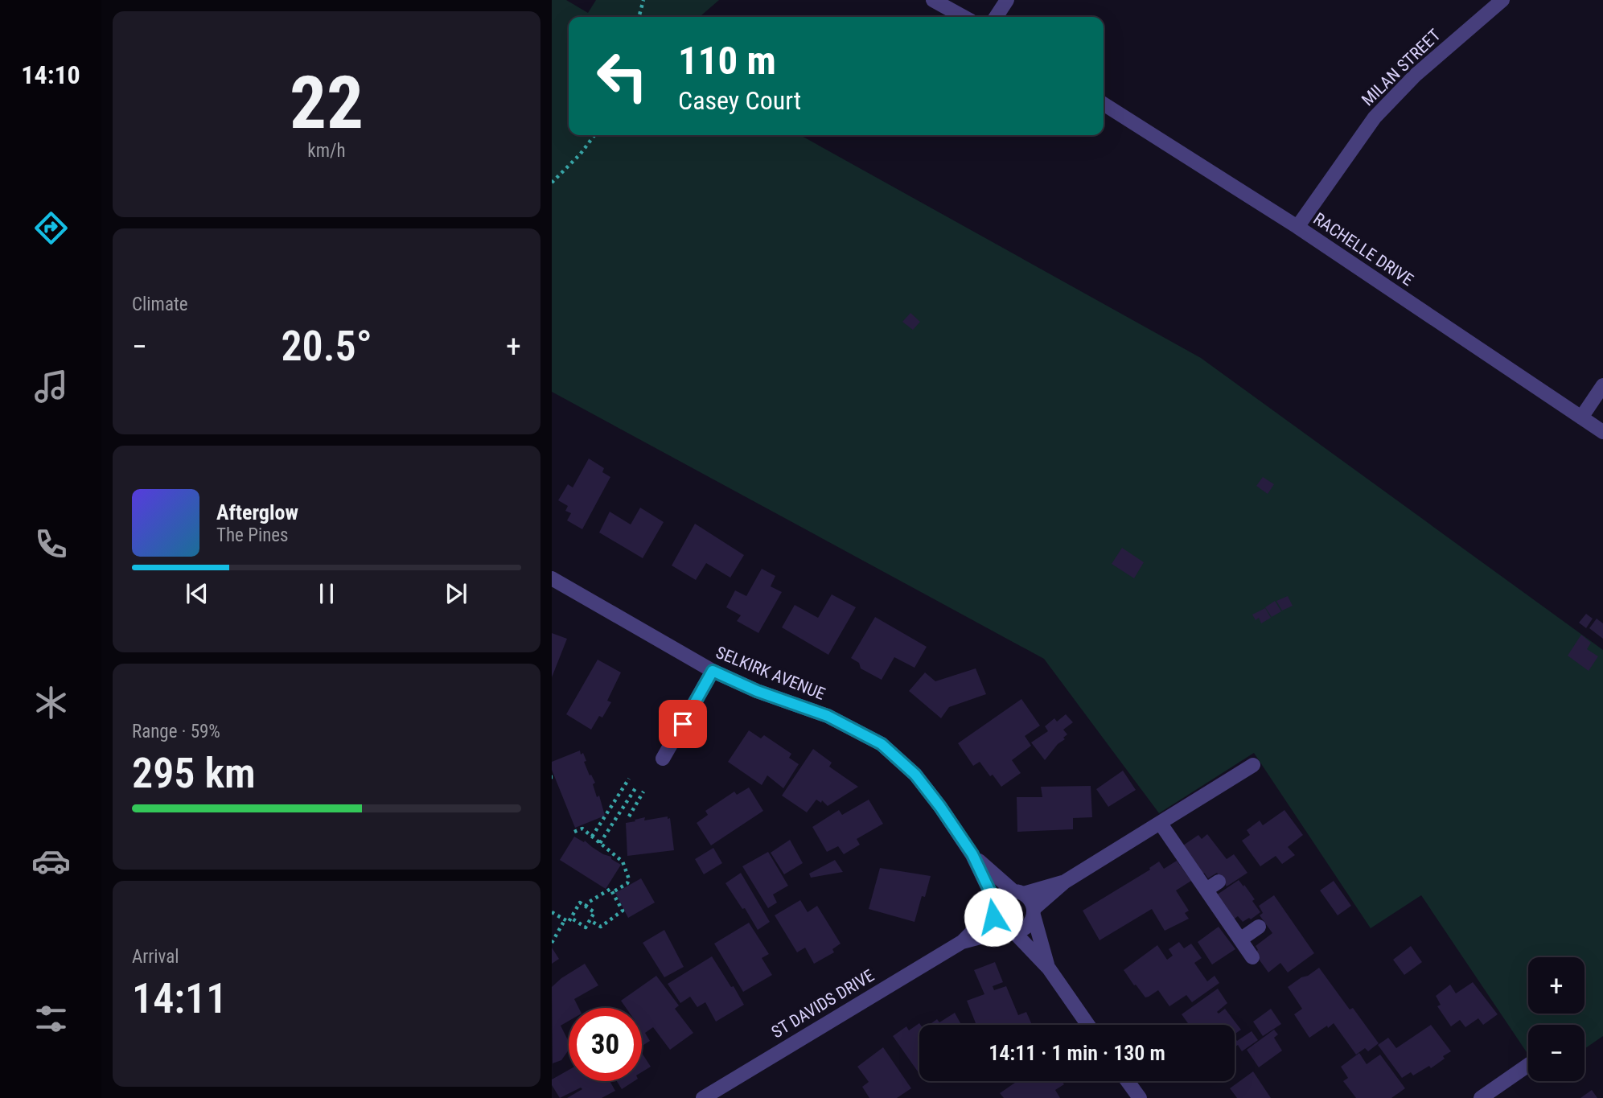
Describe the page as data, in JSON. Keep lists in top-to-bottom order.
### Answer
{
  "streets": {
    "street": [
      "MILAN STREET",
      "RACHELLE DRIVE",
      "SELKIRK AVENUE",
      "ST DAVIDS DRIVE"
    ]
  },
  "crossings": [
    ["MILAN STREET", "RACHELLE DRIVE"],
    ["SELKIRK AVENUE", "ST DAVIDS DRIVE"]
  ],
  "page": {
    "tabs": "14:10",
    "tile": [
      ["22", "km/h"],
      "Climate",
      ["Range · 59%", "295 km"],
      ["Arrival", "14:11"]
    ],
    "turn": ["110 m", "Casey Court"],
    "heat": ["−", "20.5°", "+"],
    "song": ["Afterglow", "The Pines"],
    "map_buttons": ["+", "−"],
    "limit": "30",
    "trip": "14:11 · 1 min · 130 m"
  }
}
